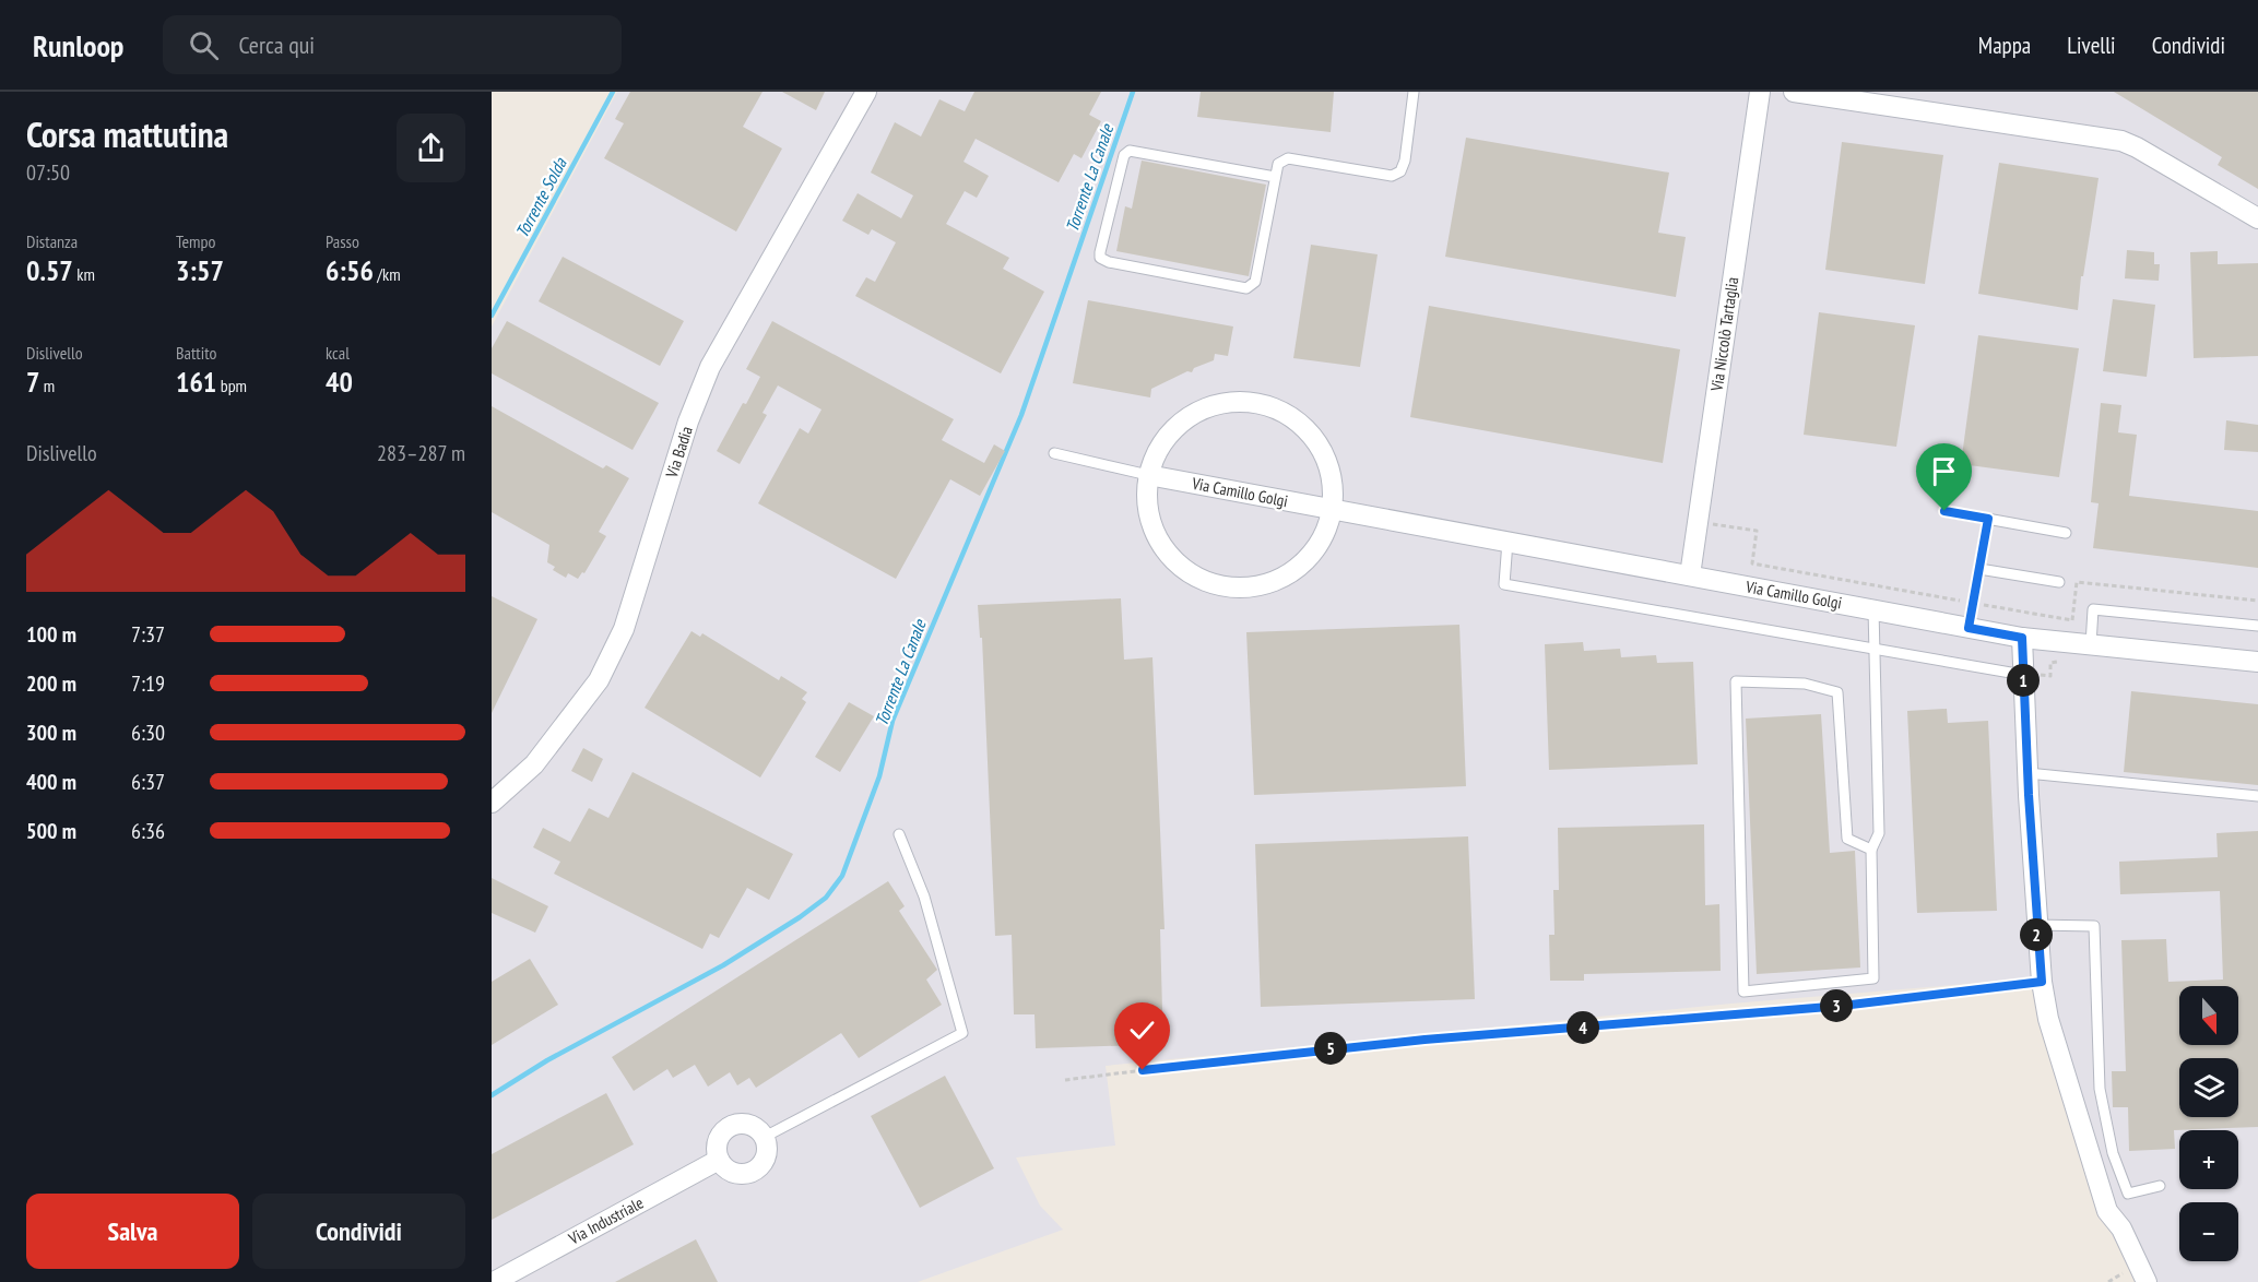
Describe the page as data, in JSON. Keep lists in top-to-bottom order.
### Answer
{
  "streets": {
    "street": [
      "Via Niccolò Tartaglia",
      "Via Badia",
      "Via Camillo Golgi",
      "Via Industriale"
    ]
  },
  "crossings": [
    ["Via Niccolò Tartaglia", "Via Camillo Golgi"]
  ],
  "water": ["Torrente La Canale", "Torrente Solda"],
  "north": "bottom",
  "page": {
    "header": "Runloop",
    "search": "Cerca qui",
    "nav": ["Mappa", "Livelli", "Condividi"],
    "heading": ["Corsa mattutina", "07:50"],
    "stats": [
      ["Distanza", "0.57 km"],
      ["Tempo", "3:57"],
      ["Passo", "6:56 /km"],
      ["Dislivello", "7 m"],
      ["Battito", "161 bpm"],
      ["kcal", "40"]
    ],
    "chart": ["Dislivello", "283–287 m"],
    "list": [
      {
        "name": "100 m",
        "note": "7:37"
      },
      {
        "name": "200 m",
        "note": "7:19"
      },
      {
        "name": "300 m",
        "note": "6:30"
      },
      {
        "name": "400 m",
        "note": "6:37"
      },
      {
        "name": "500 m",
        "note": "6:36"
      }
    ],
    "pins": [
      "1",
      "2",
      "3",
      "4",
      "5"
    ],
    "map_buttons": ["+", "−"],
    "buttons": ["Salva", "Condividi"]
  }
}
